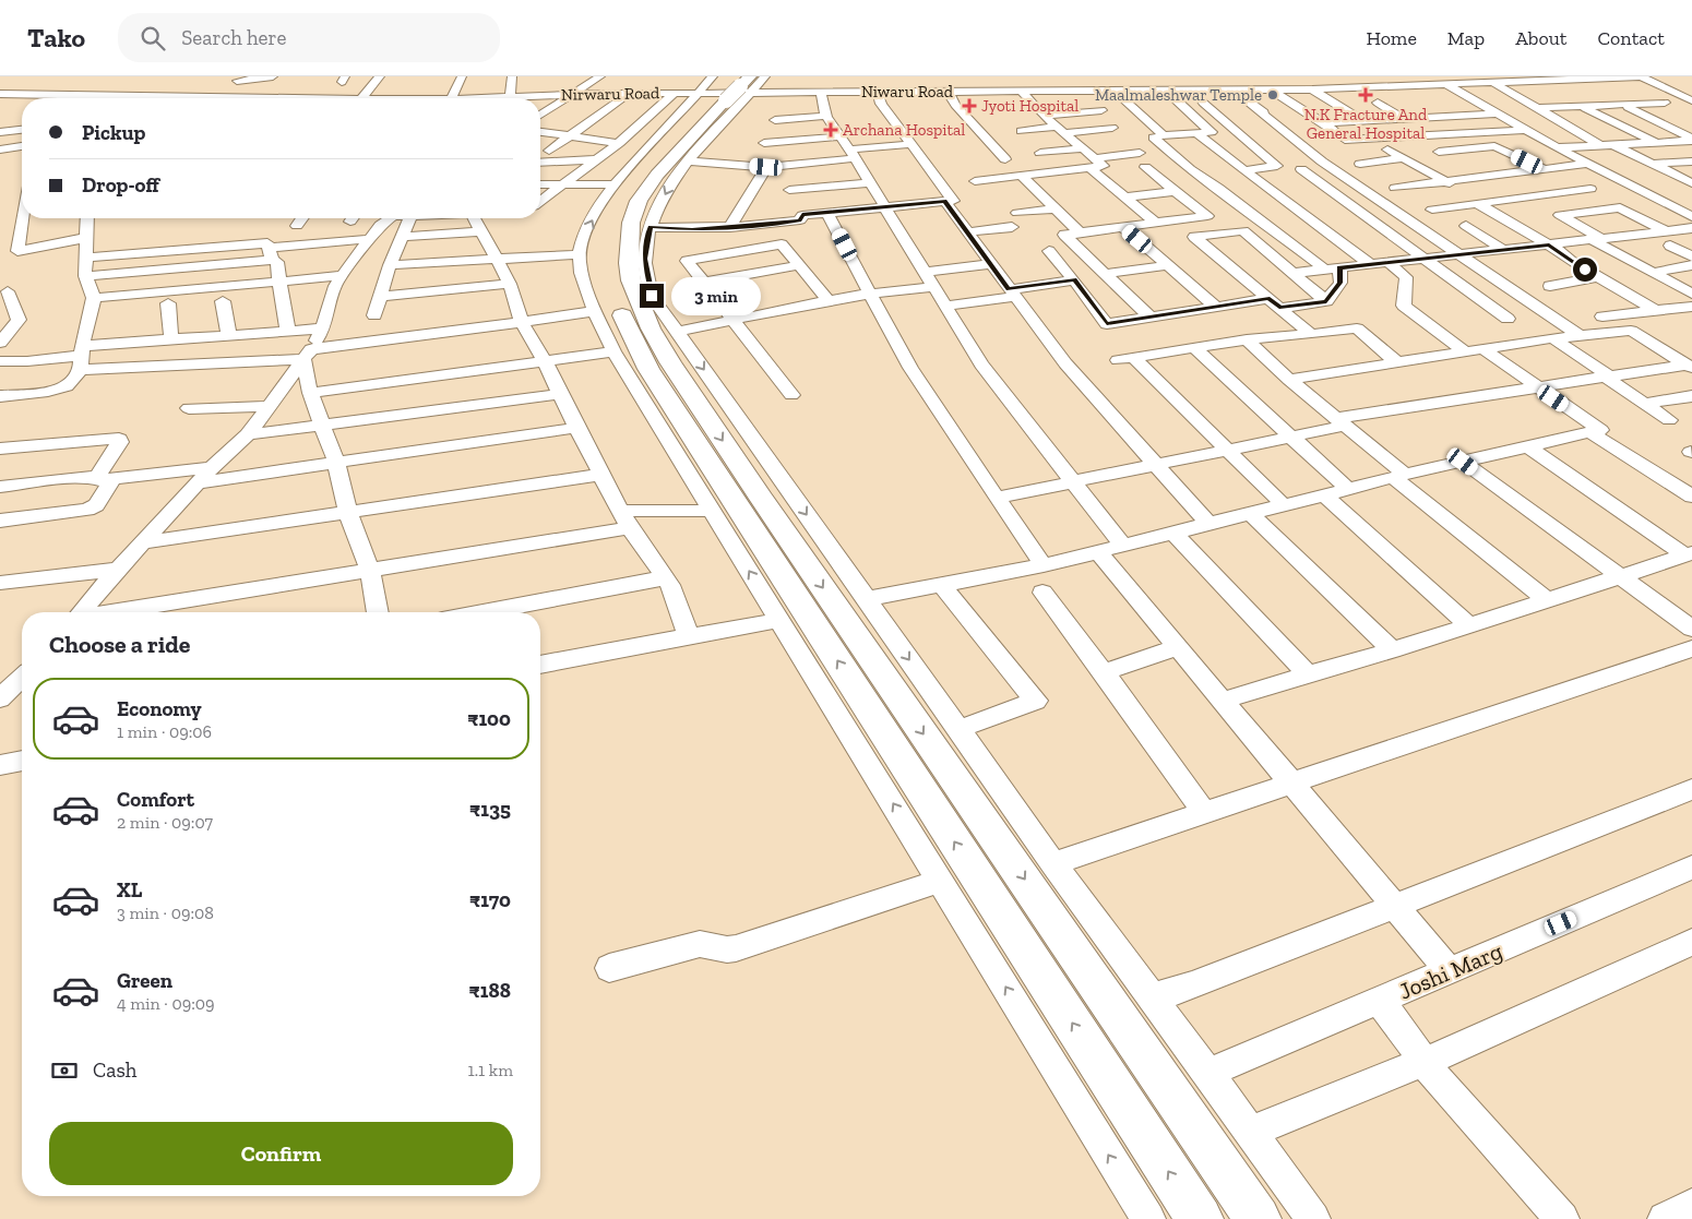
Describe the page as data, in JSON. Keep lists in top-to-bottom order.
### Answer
{
  "streets": {
    "street": ["Niwaru Road", "Nirwaru Road", "Joshi Marg"]
  },
  "crossings": [
    ["Niwaru Road", "Nirwaru Road"]
  ],
  "places": {
    "other": ["Maalmaleshwar Temple"],
    "health": ["N.K Fracture And General Hospital", "Jyoti Hospital", "Archana Hospital"]
  },
  "page": {
    "header": "Tako",
    "search": "Search here",
    "nav": [
      "Home",
      "Map",
      "About",
      "Contact"
    ],
    "banner": ["Pickup", "Drop-off"],
    "bubble": "3 min",
    "heading": "Choose a ride",
    "list": [
      {
        "name": "Economy",
        "note": "1 min · 09:06",
        "value": "₹100"
      },
      {
        "name": "Comfort",
        "note": "2 min · 09:07",
        "value": "₹135"
      },
      {
        "name": "XL",
        "note": "3 min · 09:08",
        "value": "₹170"
      },
      {
        "name": "Green",
        "note": "4 min · 09:09",
        "value": "₹188"
      }
    ],
    "pay": ["Cash", "1.1 km"],
    "buttons": "Confirm"
  }
}
